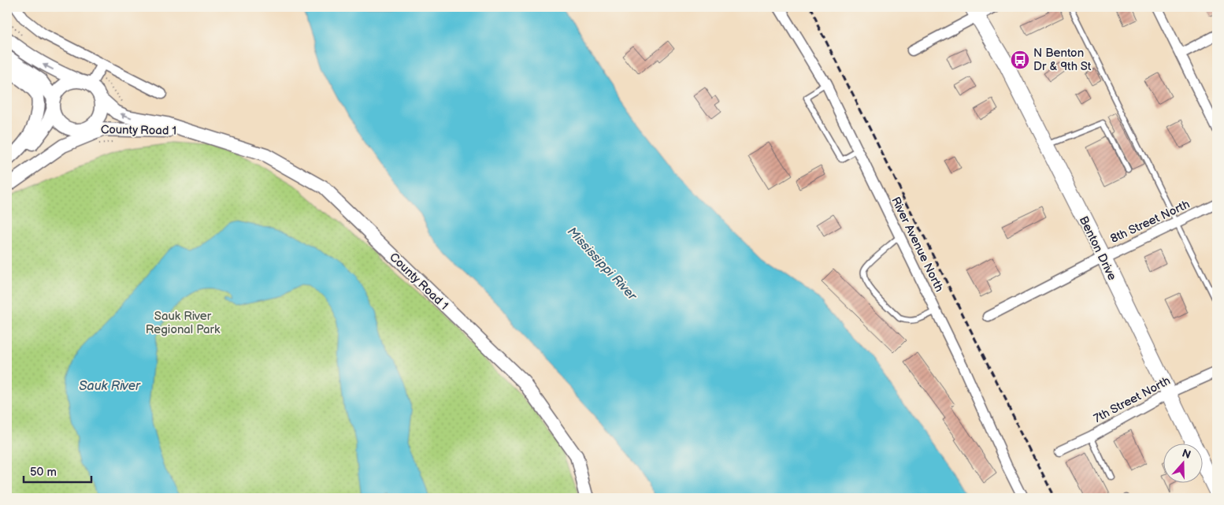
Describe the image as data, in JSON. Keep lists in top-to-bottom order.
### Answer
{
  "streets": {
    "main road": ["Benton Drive"],
    "street": [
      "County Road 1",
      "8th Street North",
      "River Avenue North",
      "7th Street North"
    ]
  },
  "crossings": [
    ["8th Street North", "Benton Drive"],
    ["Benton Drive", "7th Street North"]
  ],
  "water": ["Mississippi River", "Sauk River"],
  "parks": ["Sauk River Regional Park"],
  "places": {
    "bus stop": ["N Benton Dr & 9th St"]
  },
  "scale_bar": "50 m",
  "north": "top"
}
